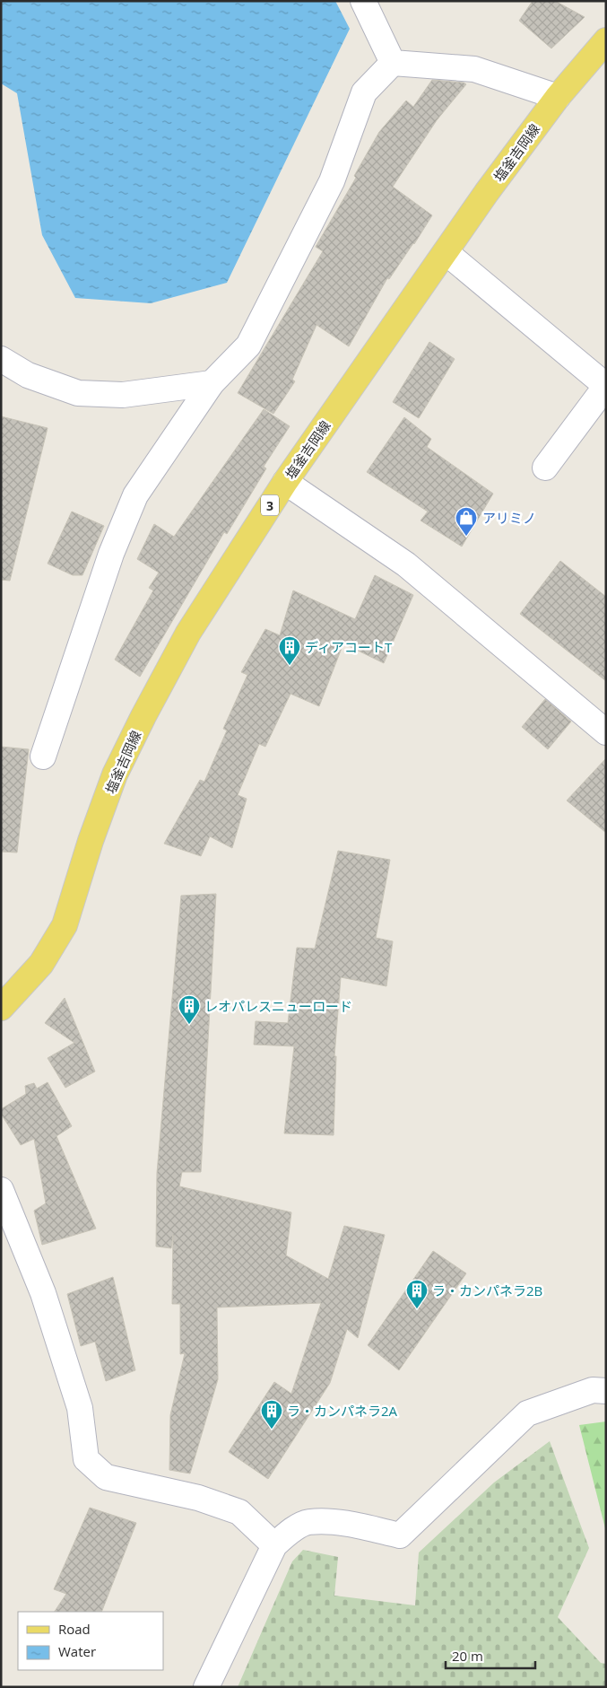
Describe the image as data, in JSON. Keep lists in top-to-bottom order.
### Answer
{
  "streets": {
    "main road": ["塩釜吉岡線", "3"]
  },
  "places": {
    "shop": ["アリミノ"],
    "building": [
      "ディアコートT",
      "レオパレスニューロード",
      "ラ・カンパネラ2B",
      "ラ・カンパネラ2A"
    ]
  },
  "legend": ["Road", "Water"],
  "scale_bar": "20 m"
}
